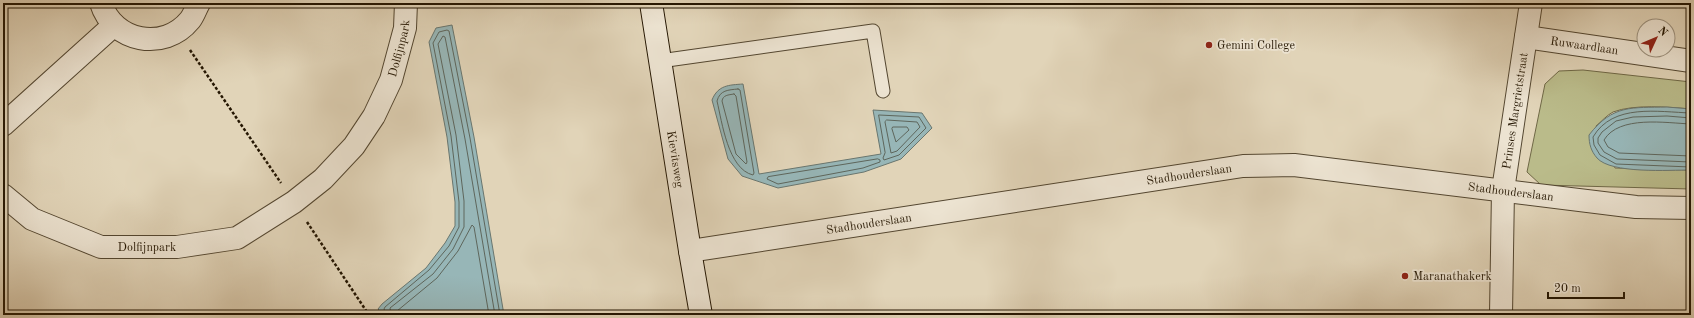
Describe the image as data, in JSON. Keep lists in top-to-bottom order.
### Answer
{
  "streets": {
    "street": [
      "Ruwaardlaan",
      "Dolfijnpark",
      "Prinses Margrietstraat",
      "Kievitsweg",
      "Stadhouderslaan"
    ]
  },
  "crossings": [
    ["Ruwaardlaan", "Prinses Margrietstraat"],
    ["Prinses Margrietstraat", "Stadhouderslaan"],
    ["Kievitsweg", "Stadhouderslaan"]
  ],
  "places": ["Gemini College", "Maranathakerk"],
  "scale_bar": "20 m",
  "north": "top right"
}
